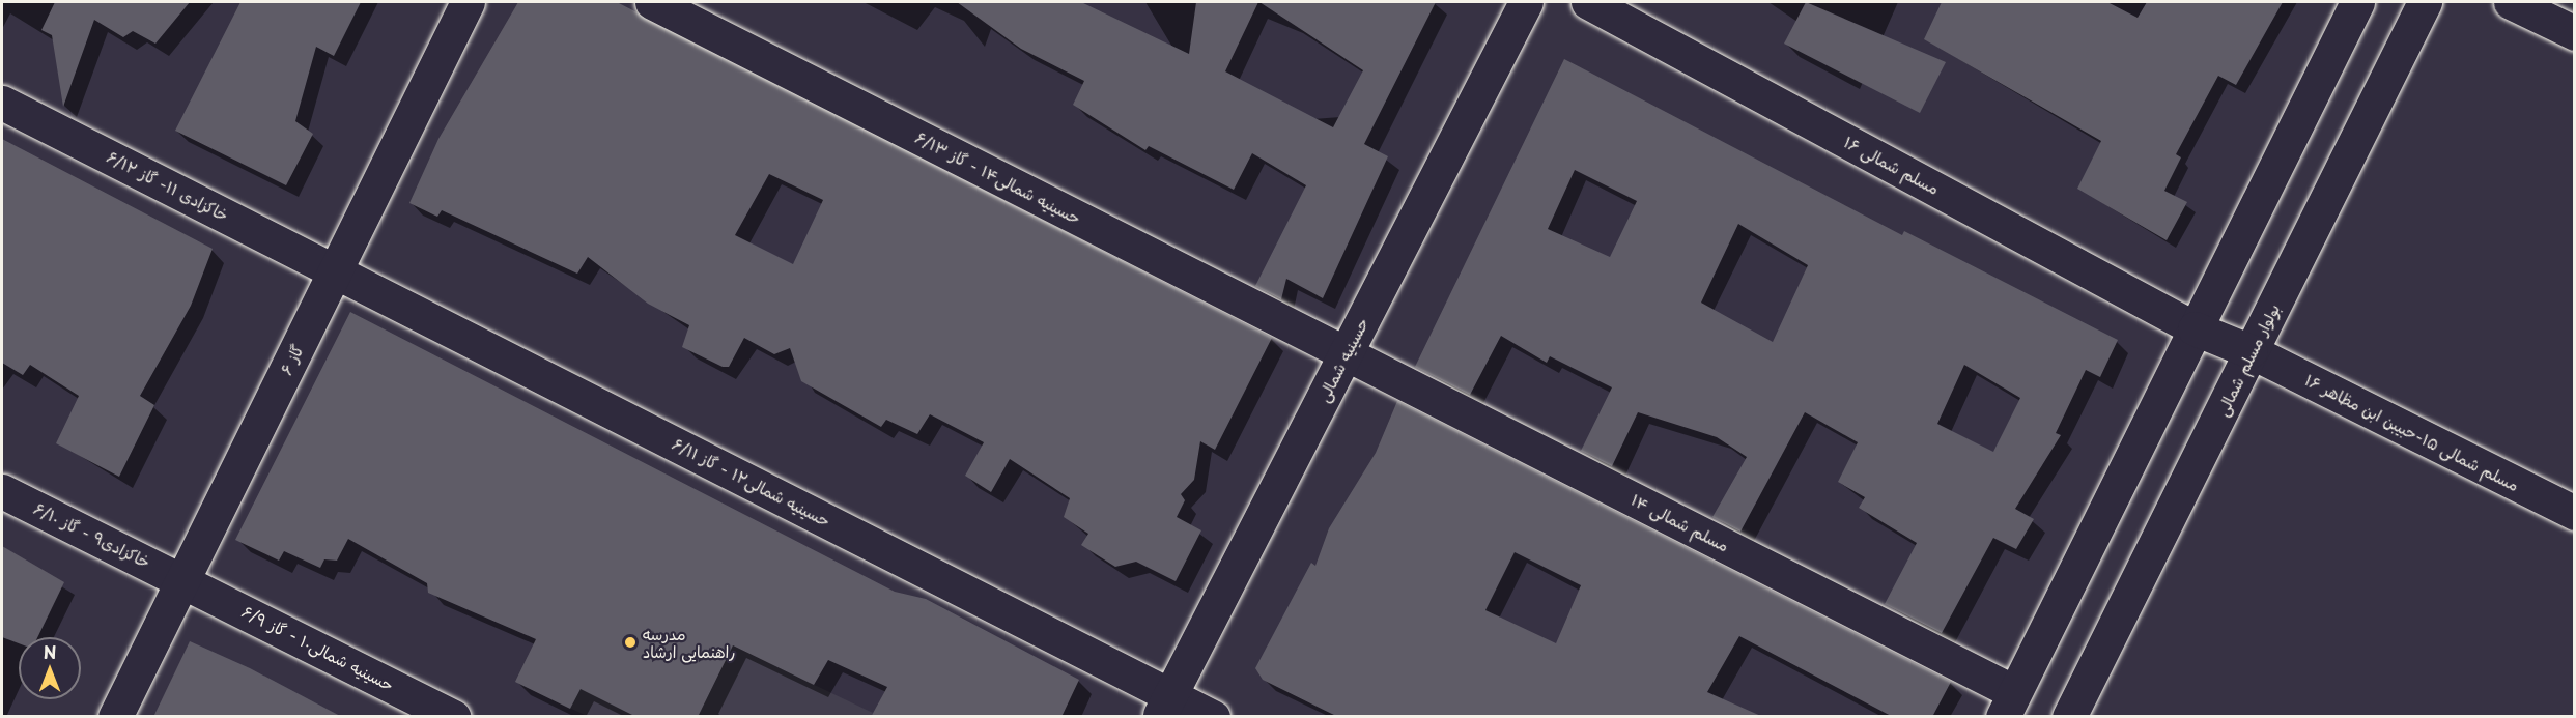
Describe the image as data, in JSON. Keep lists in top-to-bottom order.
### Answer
{
  "streets": {
    "street": [
      "مسلم شمالی ۱۶",
      "حسینیه شمالی۱۴ - گاز ۶/۱۳",
      "خاکزادی ۱۱- گاز ۶/۱۲",
      "گاز ۶",
      "حسینیه شمالی",
      "بولوار مسلم شمالی",
      "مسلم شمالی ۱۵-حبیبن ابن مظاهر ۱۶",
      "حسینیه شمالی۱۲ - گاز ۶/۱۱",
      "مسلم شمالی ۱۴",
      "خاکزادی۹ - گاز ۶/۱۰",
      "حسینیه شمالی۱۰ - گاز ۶/۹"
    ]
  },
  "crossings": [
    ["مسلم شمالی ۱۶", "بولوار مسلم شمالی"],
    ["مسلم شمالی ۱۶", "مسلم شمالی ۱۵-حبیبن ابن مظاهر ۱۶"],
    ["حسینیه شمالی۱۴ - گاز ۶/۱۳", "حسینیه شمالی"],
    ["حسینیه شمالی۱۴ - گاز ۶/۱۳", "مسلم شمالی ۱۴"],
    ["خاکزادی ۱۱- گاز ۶/۱۲", "گاز ۶"],
    ["خاکزادی ۱۱- گاز ۶/۱۲", "حسینیه شمالی۱۲ - گاز ۶/۱۱"],
    ["گاز ۶", "حسینیه شمالی۱۲ - گاز ۶/۱۱"],
    ["گاز ۶", "خاکزادی۹ - گاز ۶/۱۰"],
    ["گاز ۶", "حسینیه شمالی۱۰ - گاز ۶/۹"],
    ["حسینیه شمالی", "حسینیه شمالی۱۲ - گاز ۶/۱۱"],
    ["حسینیه شمالی", "مسلم شمالی ۱۴"],
    ["بولوار مسلم شمالی", "مسلم شمالی ۱۵-حبیبن ابن مظاهر ۱۶"],
    ["خاکزادی۹ - گاز ۶/۱۰", "حسینیه شمالی۱۰ - گاز ۶/۹"]
  ],
  "places": ["مدرسه راهنمایی ارشاد"],
  "north": "top"
}
